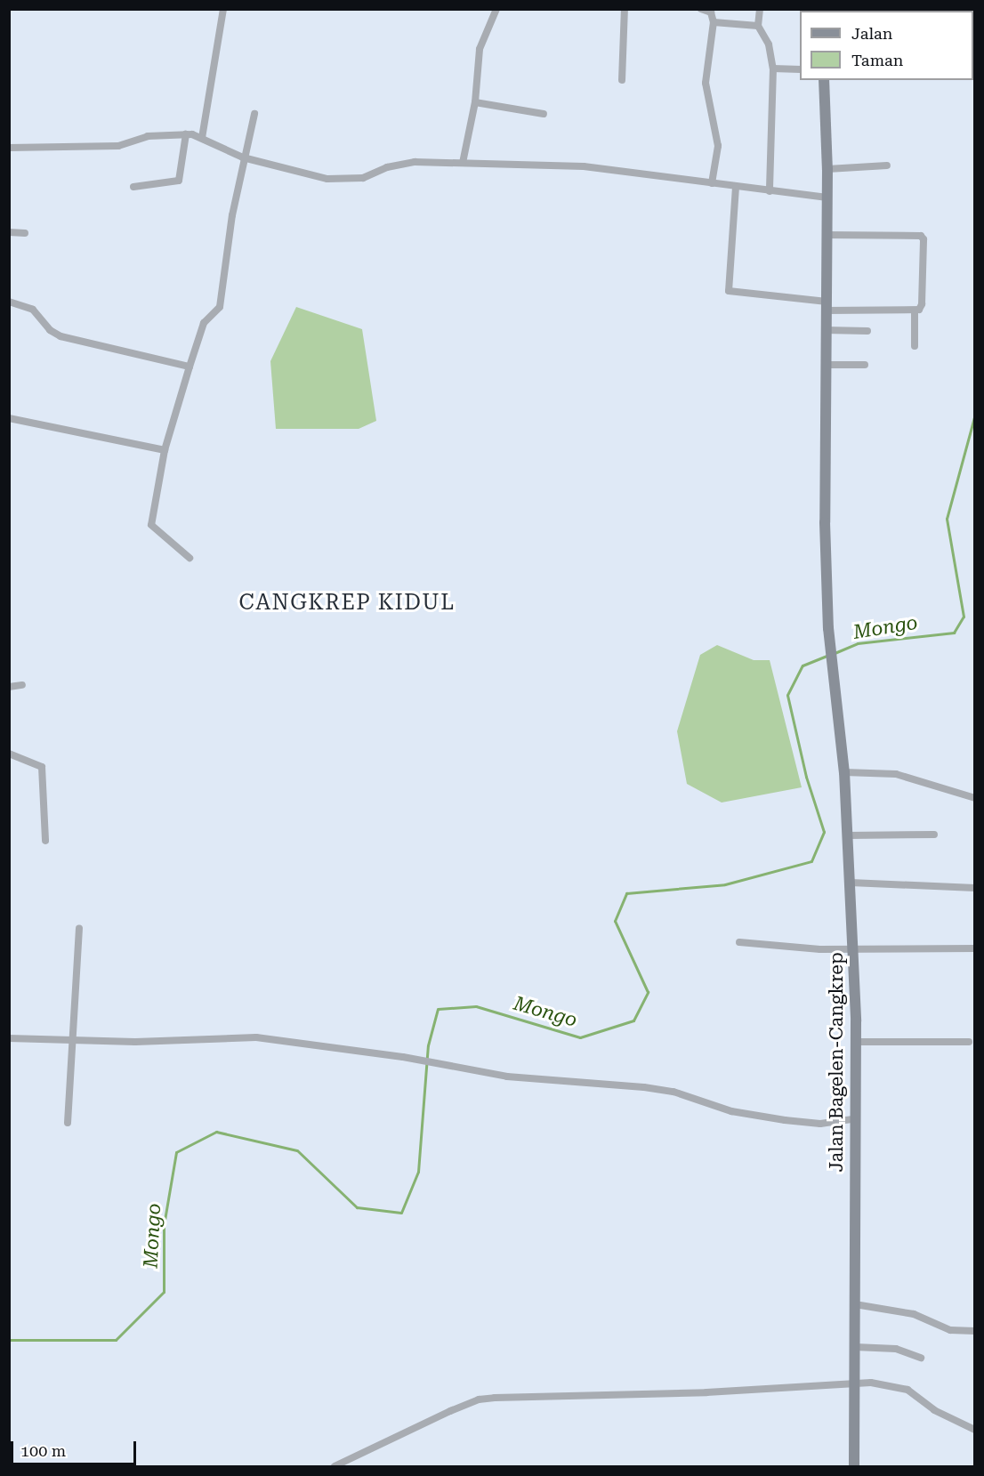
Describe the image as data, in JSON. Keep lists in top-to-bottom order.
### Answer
{
  "streets": {
    "main road": ["Jalan Bagelen-Cangkrep"]
  },
  "districts": ["CANGKREP KIDUL"],
  "water": ["Mongo"],
  "legend": ["Jalan", "Taman"],
  "scale_bar": "100 m"
}
